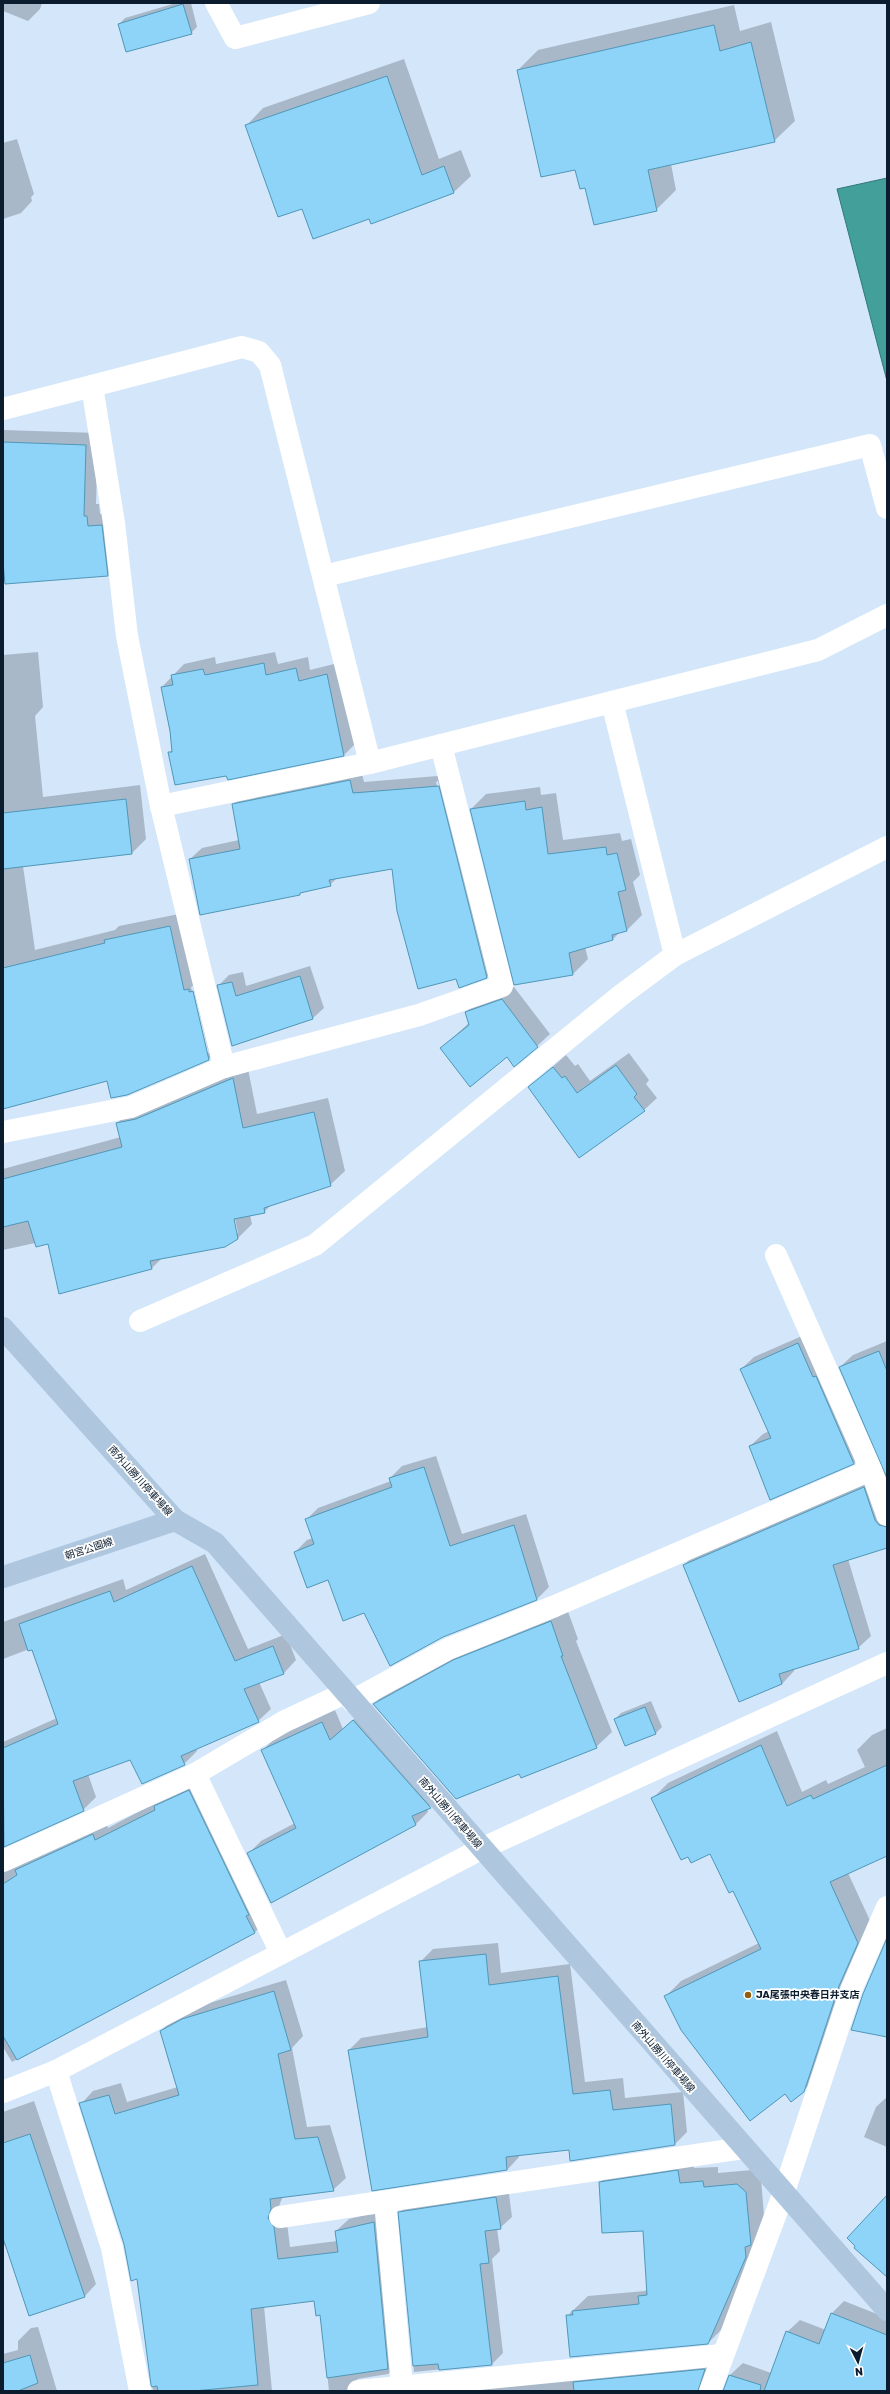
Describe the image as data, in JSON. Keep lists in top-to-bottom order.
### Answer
{
  "streets": {
    "main road": ["南外山勝川停車場線", "朝宮公園線"]
  },
  "crossings": [
    ["南外山勝川停車場線", "朝宮公園線"]
  ],
  "places": ["JA尾張中央春日井支店"],
  "north": "bottom"
}
